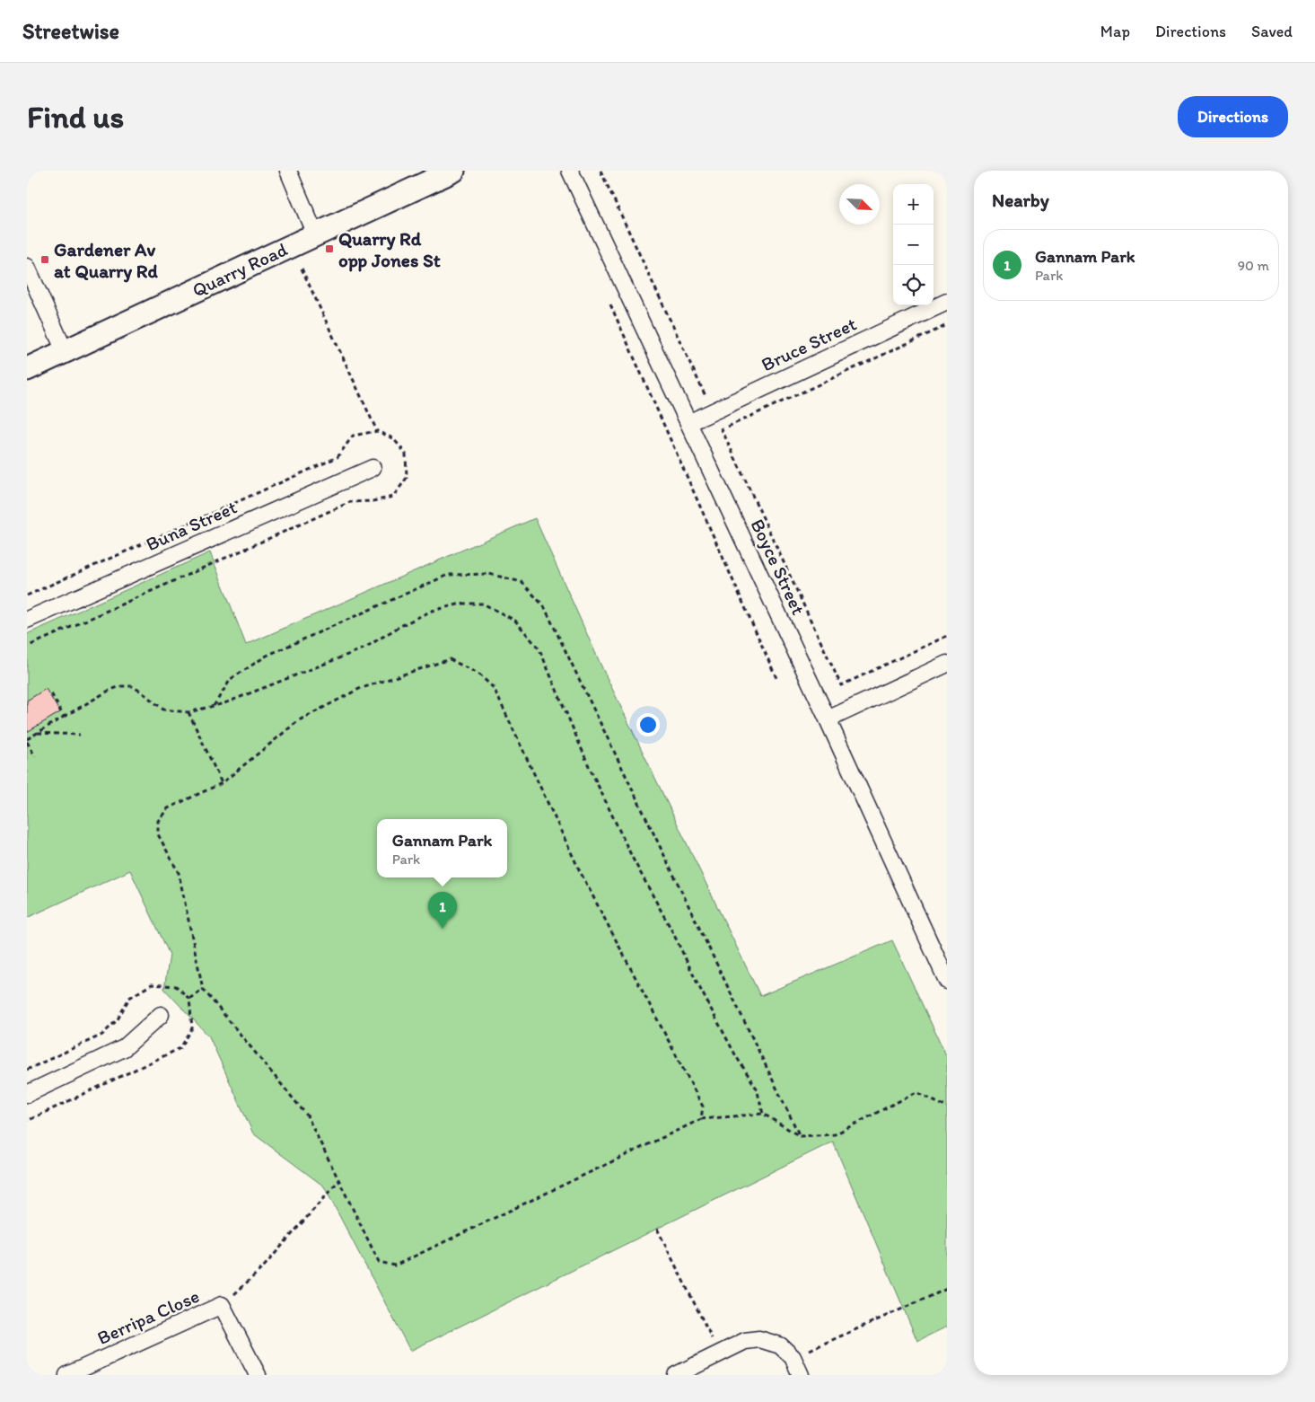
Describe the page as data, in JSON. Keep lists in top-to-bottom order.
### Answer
{
  "streets": {
    "street": [
      "Quarry Road",
      "Bruce Street",
      "Buna Street",
      "Boyce Street",
      "Berripa Close"
    ]
  },
  "crossings": [
    ["Bruce Street", "Boyce Street"]
  ],
  "places": {
    "transit": ["Quarry Rd opp Jones St", "Gardener Av at Quarry Rd"]
  },
  "north": "bottom right",
  "page": {
    "header": "Streetwise",
    "nav": ["Map", "Directions", "Saved"],
    "buttons": "Directions",
    "title": "Find us",
    "heading": "Nearby",
    "map_buttons": ["+", "−"],
    "list": [
      {
        "mark": "1",
        "name": "Gannam Park",
        "note": "Park",
        "value": "90 m"
      }
    ],
    "popup": ["Gannam Park", "Park"],
    "pins": "1"
  }
}
